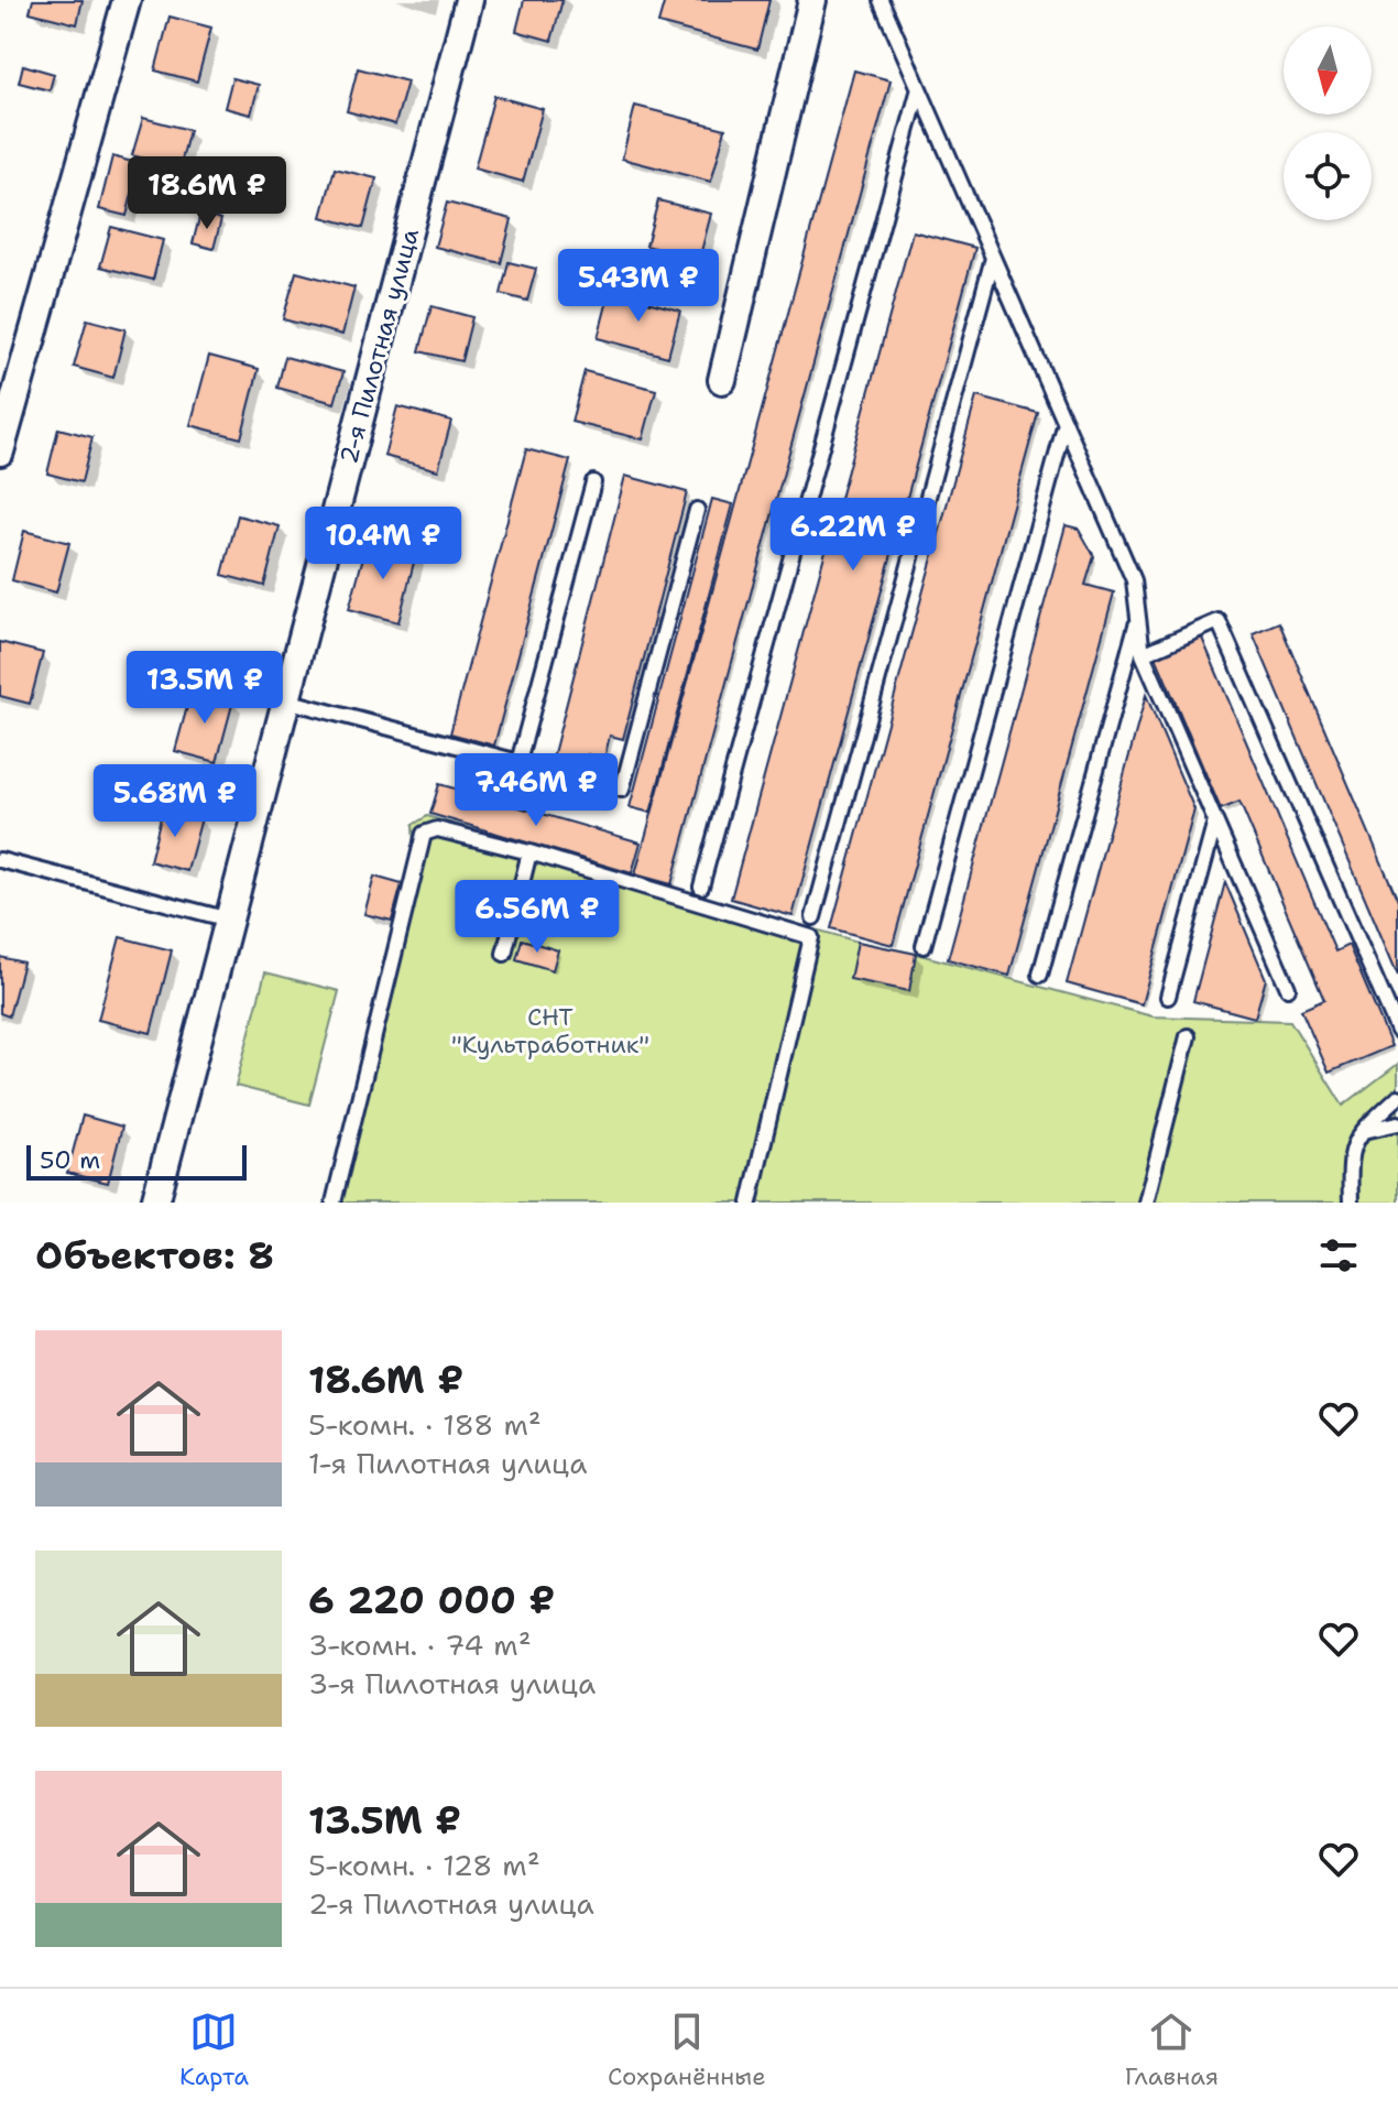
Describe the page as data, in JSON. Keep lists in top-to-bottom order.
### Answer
{
  "streets": {
    "street": ["2-я Пилотная улица"]
  },
  "parks": ["СНТ \"Культработник\""],
  "scale_bar": "50 m",
  "north": "bottom",
  "page": {
    "price": [
      "18.6M ₽",
      "5.43M ₽",
      "6.22M ₽",
      "10.4M ₽",
      "13.5M ₽",
      "7.46M ₽",
      "5.68M ₽",
      "6.56M ₽"
    ],
    "scale": "50 m",
    "heading": "Объектов: 8",
    "list": [
      {
        "name": "18.6M ₽",
        "note": "5-комн. · 188 m² · 1-я Пилотная улица"
      },
      {
        "name": "6 220 000 ₽",
        "note": "3-комн. · 74 m² · 3-я Пилотная улица"
      },
      {
        "name": "13.5M ₽",
        "note": "5-комн. · 128 m² · 2-я Пилотная улица"
      }
    ],
    "tabs": ["Карта", "Сохранённые", "Главная"]
  }
}
